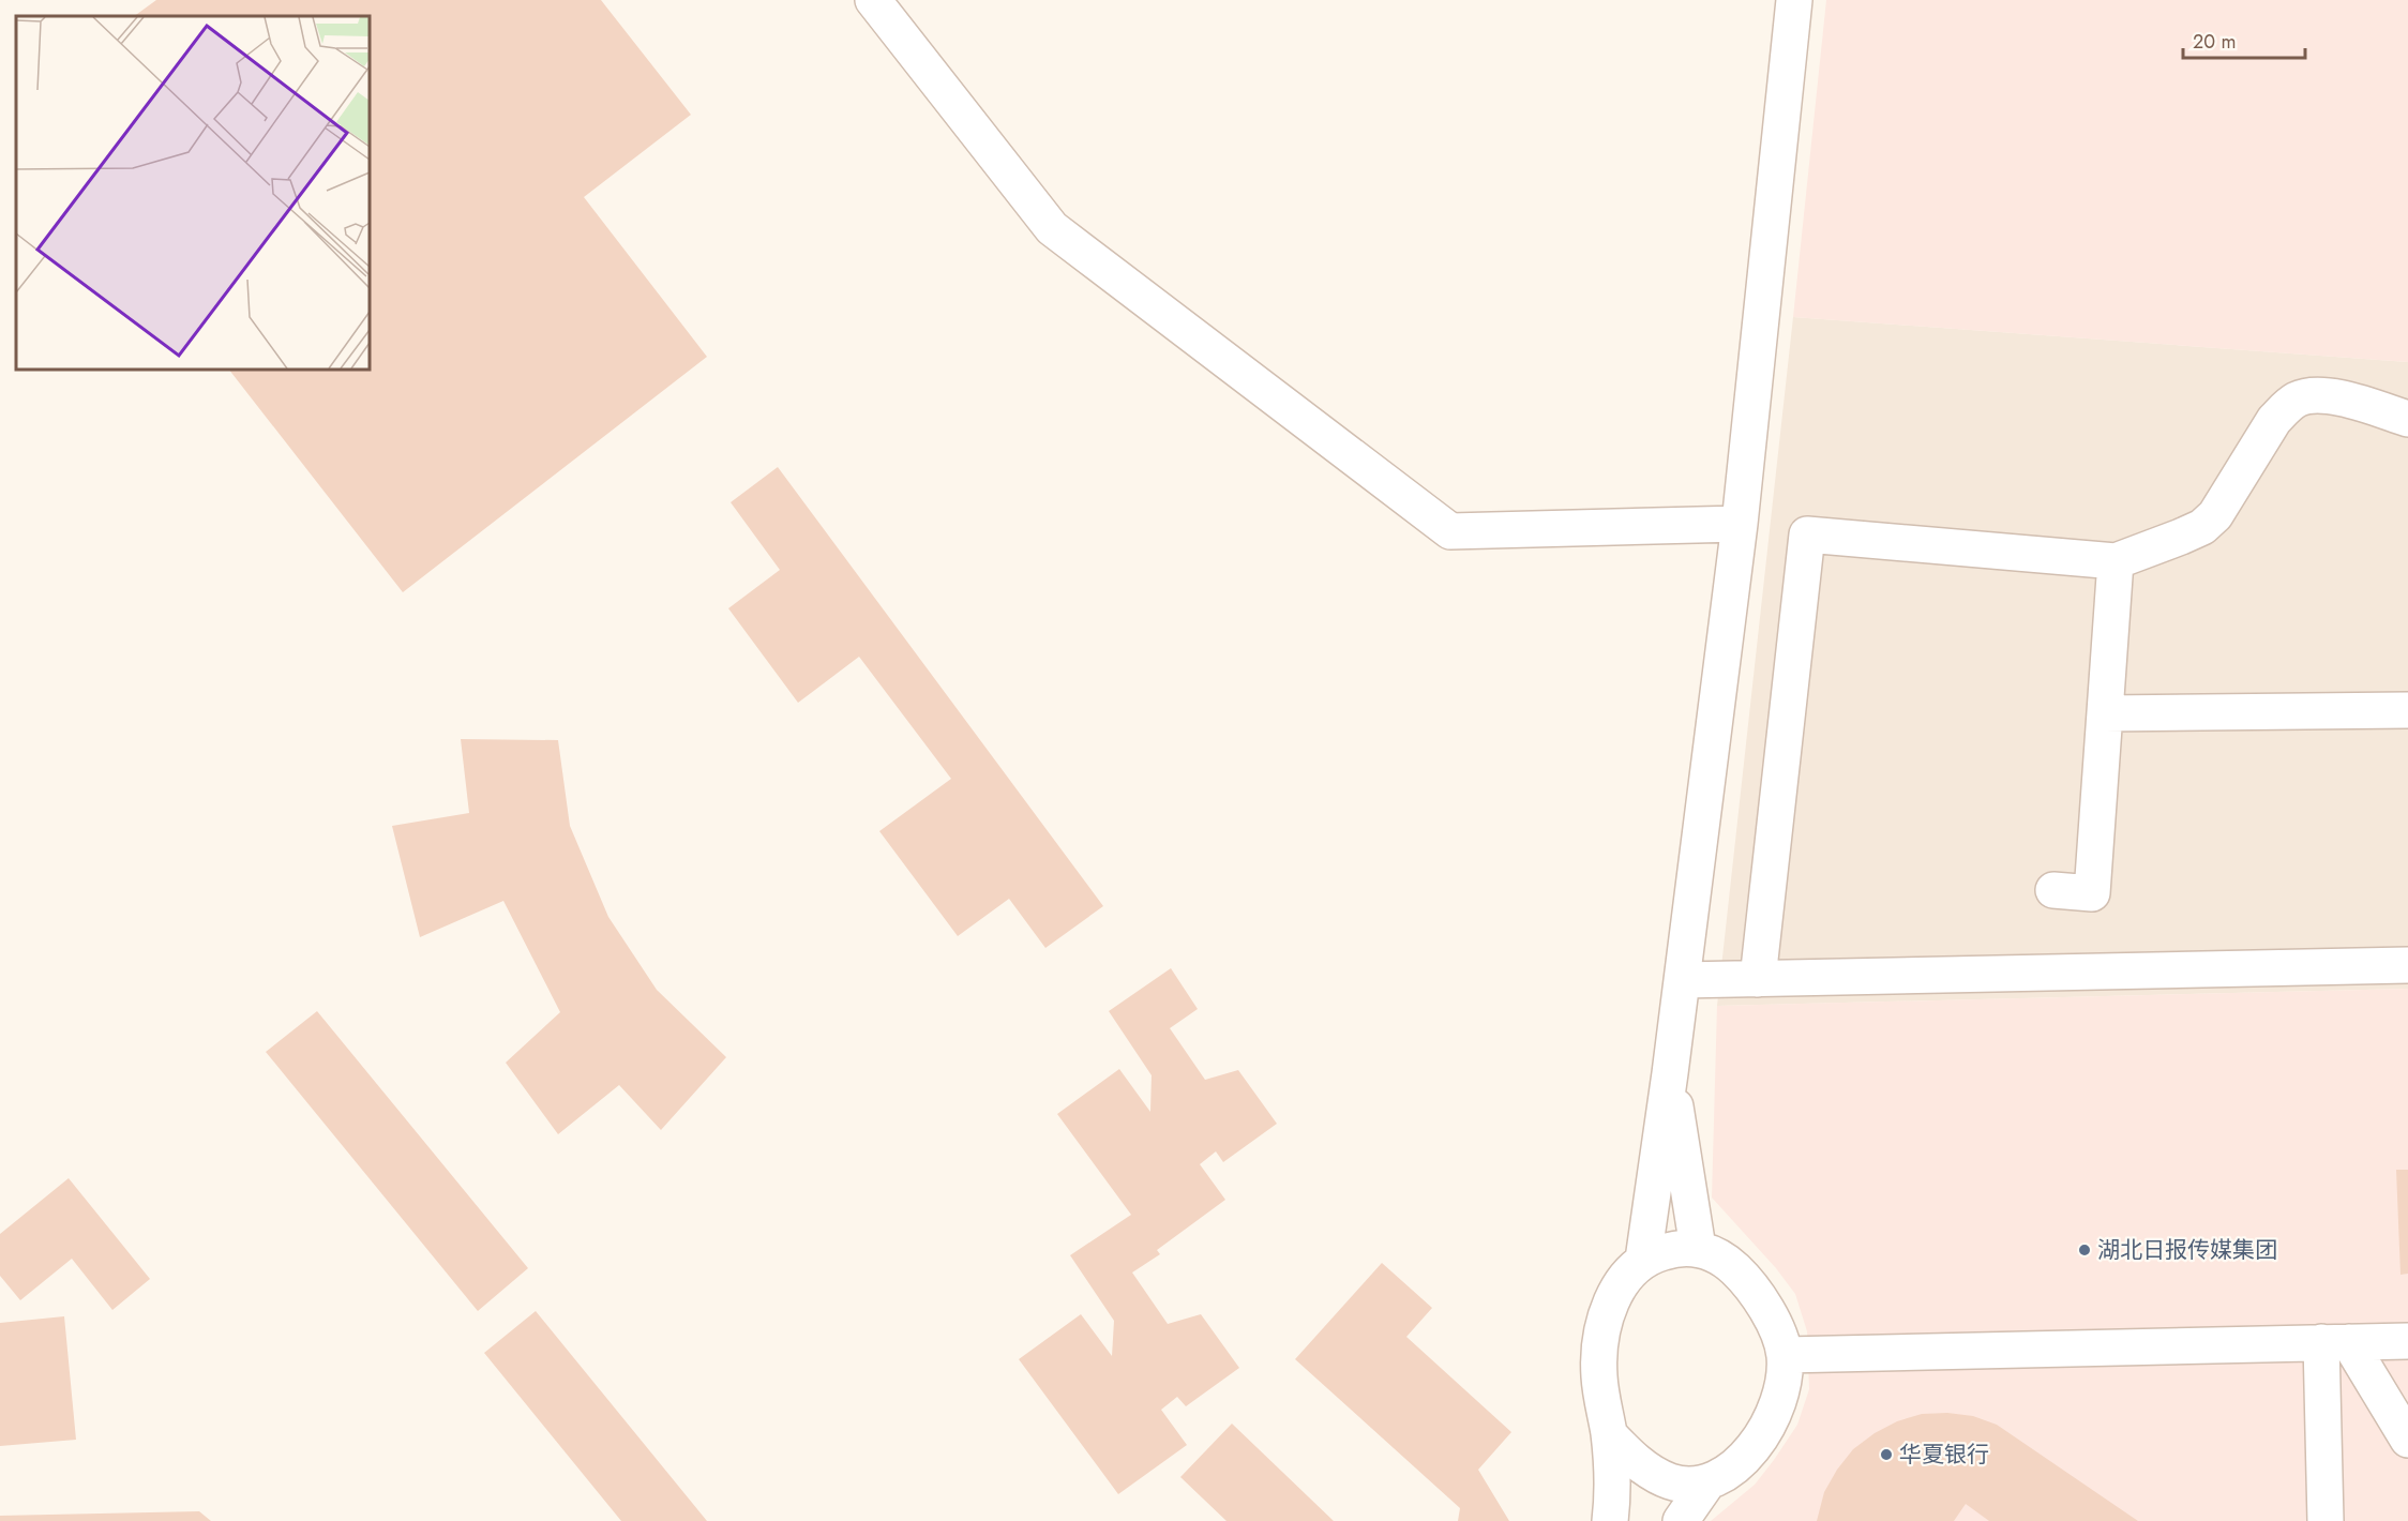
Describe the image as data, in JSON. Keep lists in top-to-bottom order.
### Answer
{
  "places": ["湖北日报传媒集团", "华夏银行"],
  "scale_bar": "20 m"
}
